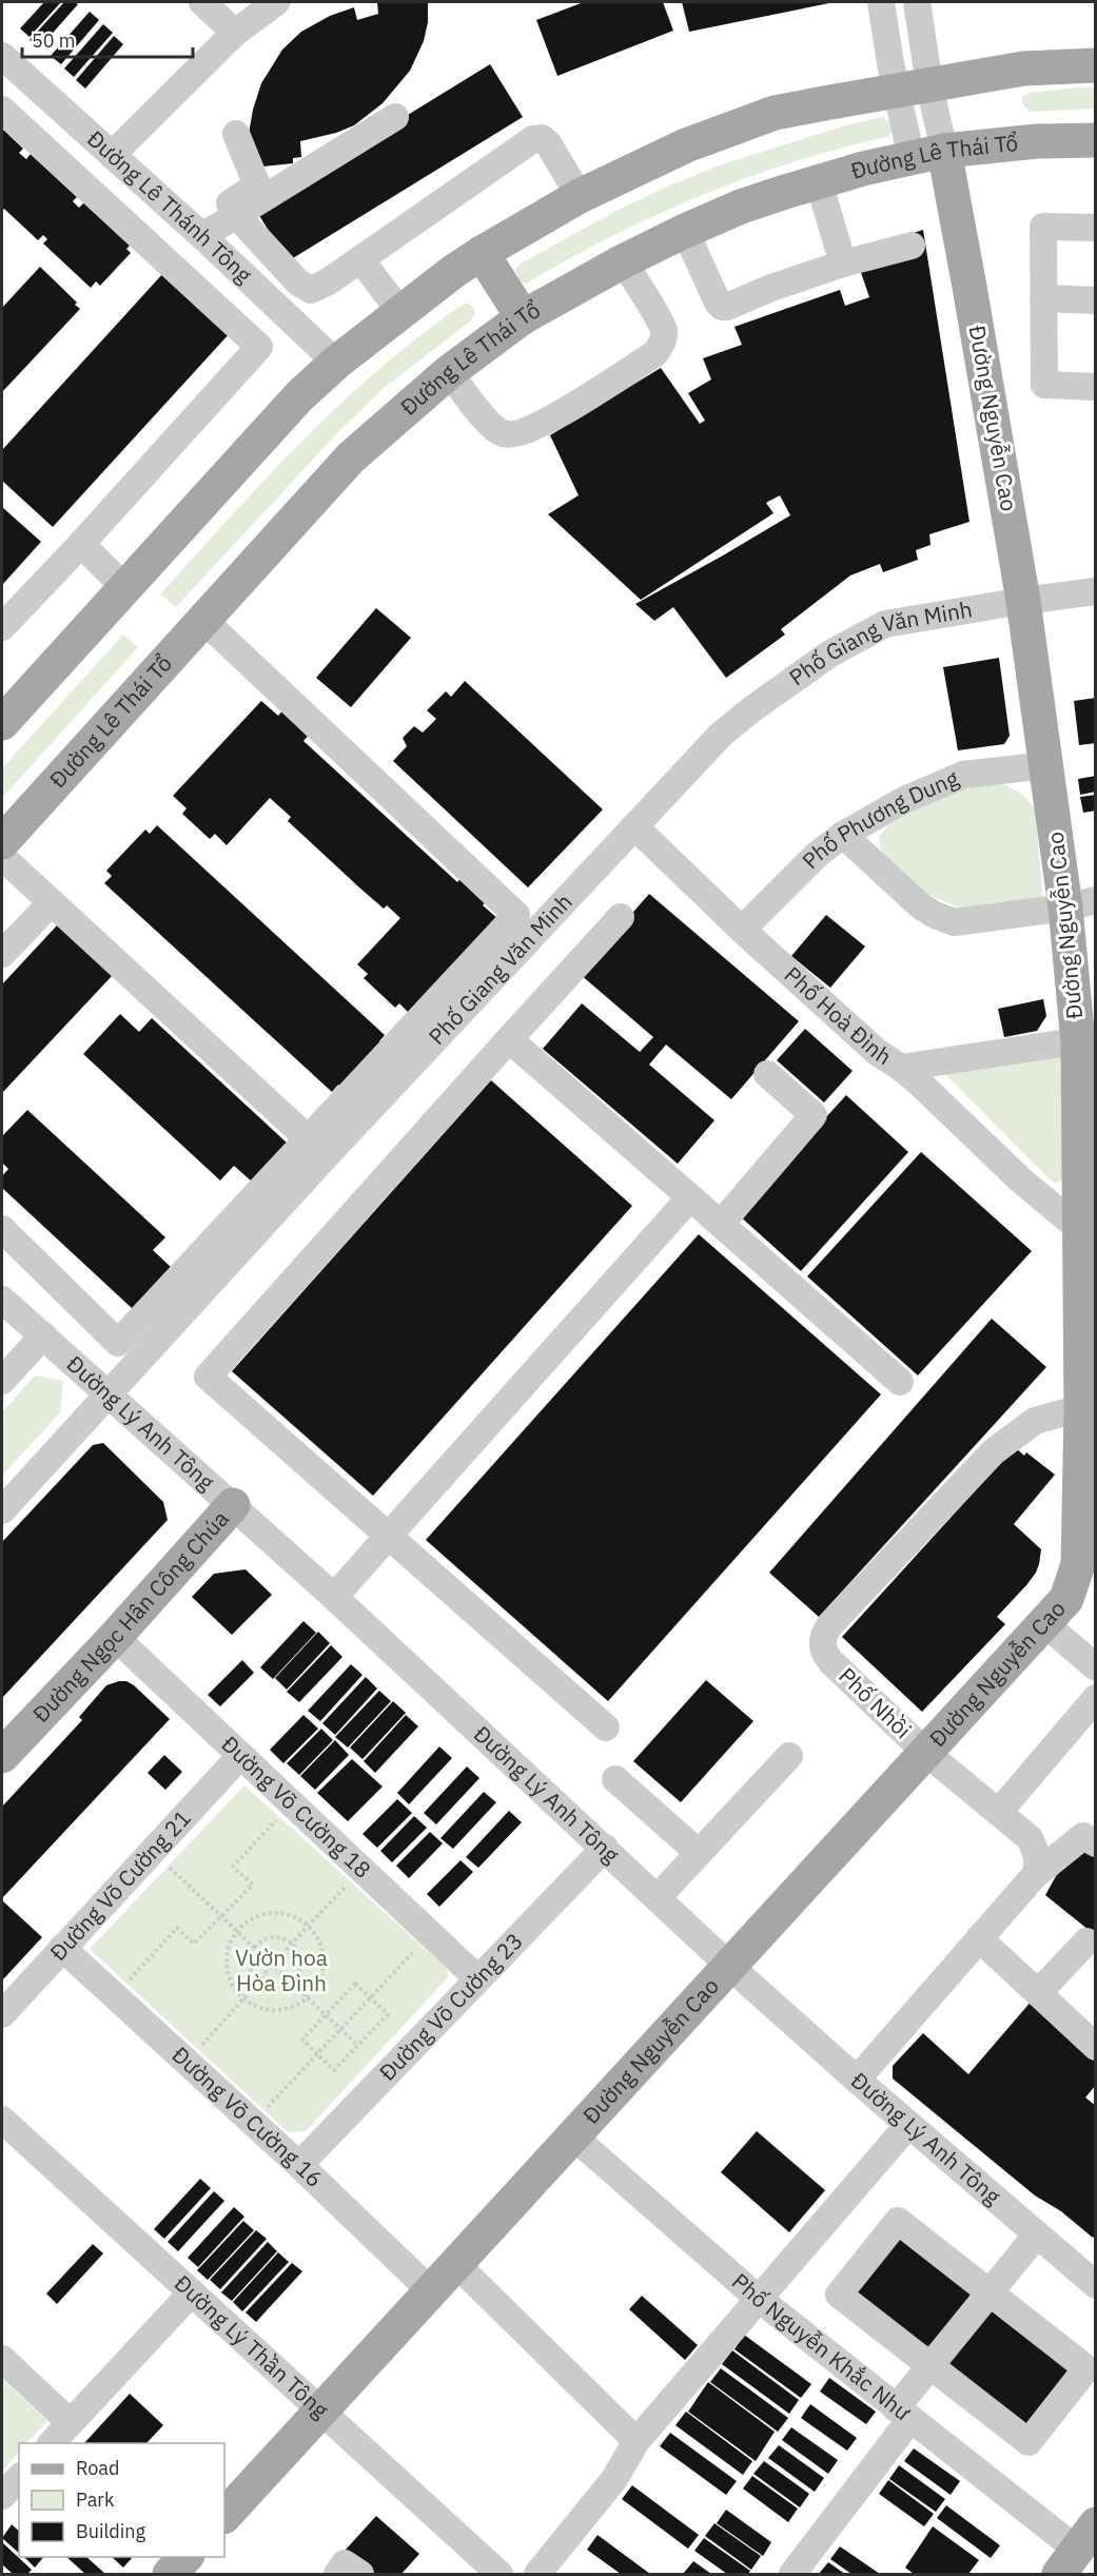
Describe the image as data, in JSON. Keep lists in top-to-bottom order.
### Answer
{
  "streets": {
    "main road": ["Đường Lê Thái Tổ", "Đường Nguyễn Cao", "Đường Ngọc Hân Công Chúa"],
    "street": [
      "Đường Lê Thánh Tông",
      "Phố Giang Văn Minh",
      "Phố Phương Dung",
      "Phố Hoà Đình",
      "Đường Lý Anh Tông",
      "Phố Nhồi",
      "Đường Võ Cường 18",
      "Đường Võ Cường 21",
      "Đường Võ Cường 23",
      "Đường Võ Cường 16",
      "Đường Lý Thần Tông",
      "Phố Nguyễn Khắc Như"
    ]
  },
  "crossings": [
    ["Đường Lê Thái Tổ", "Đường Nguyễn Cao"],
    ["Đường Nguyễn Cao", "Phố Giang Văn Minh"],
    ["Đường Nguyễn Cao", "Phố Phương Dung"],
    ["Đường Nguyễn Cao", "Phố Hoà Đình"],
    ["Đường Nguyễn Cao", "Đường Lý Anh Tông"],
    ["Đường Nguyễn Cao", "Phố Nhồi"],
    ["Đường Nguyễn Cao", "Đường Võ Cường 16"],
    ["Đường Nguyễn Cao", "Đường Lý Thần Tông"],
    ["Đường Nguyễn Cao", "Phố Nguyễn Khắc Như"],
    ["Phố Giang Văn Minh", "Phố Hoà Đình"],
    ["Phố Giang Văn Minh", "Đường Lý Anh Tông"],
    ["Phố Phương Dung", "Phố Hoà Đình"],
    ["Đường Lý Anh Tông", "Đường Ngọc Hân Công Chúa"],
    ["Đường Lý Anh Tông", "Đường Võ Cường 23"],
    ["Đường Ngọc Hân Công Chúa", "Đường Võ Cường 18"],
    ["Đường Võ Cường 18", "Đường Võ Cường 21"],
    ["Đường Võ Cường 18", "Đường Võ Cường 23"],
    ["Đường Võ Cường 21", "Đường Võ Cường 16"],
    ["Đường Võ Cường 23", "Đường Võ Cường 16"]
  ],
  "parks": ["Vườn hoa Hòa Đình"],
  "legend": ["Road", "Park", "Building"],
  "scale_bar": "50 m"
}
